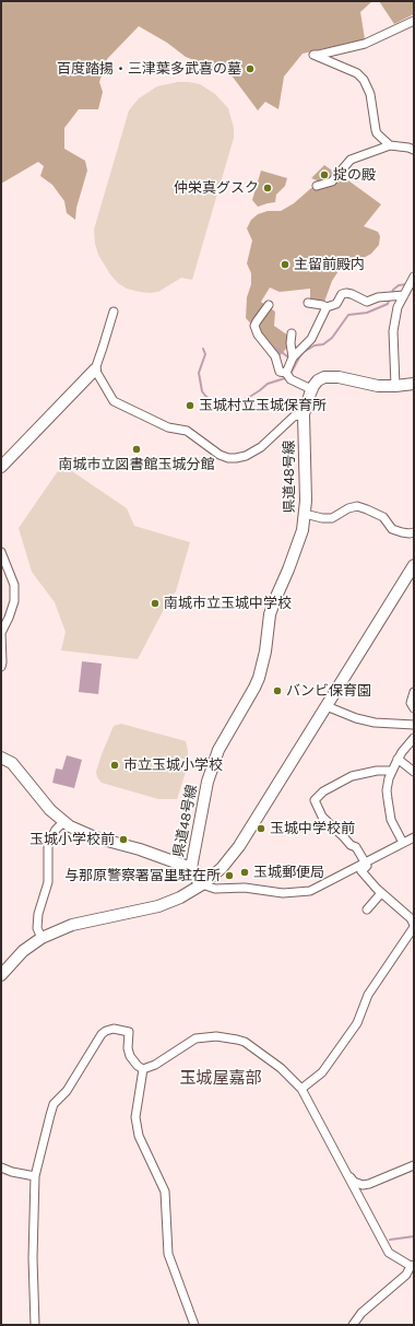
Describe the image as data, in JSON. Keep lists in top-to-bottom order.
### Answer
{
  "streets": {
    "main road": ["県道48号線"]
  },
  "districts": ["玉城屋嘉部"],
  "places": [
    "百度踏揚・三津葉多武喜の墓",
    "掟の殿",
    "仲栄真グスク",
    "主留前殿内",
    "玉城村立玉城保育所",
    "南城市立図書館玉城分館",
    "南城市立玉城中学校",
    "バンビ保育園",
    "市立玉城小学校",
    "玉城中学校前",
    "玉城小学校前",
    "玉城郵便局",
    "与那原警察署冨里駐在所"
  ]
}
